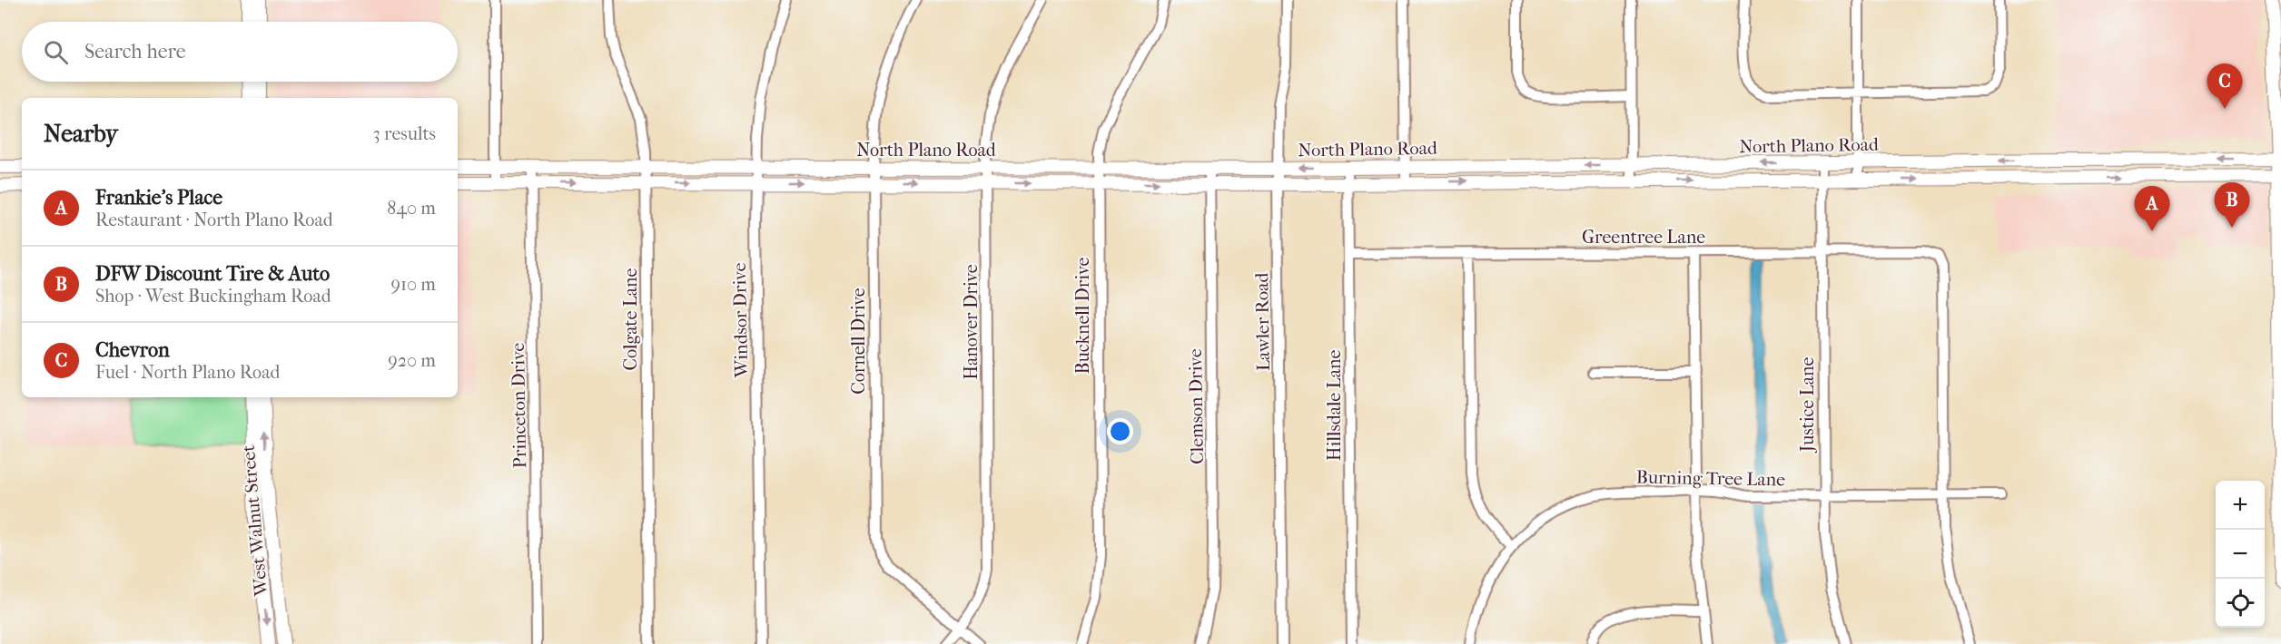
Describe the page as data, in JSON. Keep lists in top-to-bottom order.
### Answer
{
  "streets": {
    "main road": ["North Plano Road", "West Walnut Street"],
    "street": [
      "Greentree Lane",
      "Bucknell Drive",
      "Colgate Lane",
      "Windsor Drive",
      "Hanover Drive",
      "Lawler Road",
      "Cornell Drive",
      "Justice Lane",
      "Princeton Drive",
      "Hillsdale Lane",
      "Clemson Drive",
      "Burning Tree Lane"
    ]
  },
  "crossings": [
    ["North Plano Road", "Bucknell Drive"],
    ["North Plano Road", "Colgate Lane"],
    ["North Plano Road", "Windsor Drive"],
    ["North Plano Road", "Hanover Drive"],
    ["North Plano Road", "Lawler Road"],
    ["North Plano Road", "Cornell Drive"],
    ["North Plano Road", "Justice Lane"],
    ["North Plano Road", "Princeton Drive"],
    ["North Plano Road", "Hillsdale Lane"],
    ["North Plano Road", "Clemson Drive"],
    ["Greentree Lane", "Justice Lane"],
    ["Greentree Lane", "Hillsdale Lane"],
    ["Greentree Lane", "Burning Tree Lane"],
    ["Hanover Drive", "Cornell Drive"],
    ["Justice Lane", "Burning Tree Lane"]
  ],
  "page": {
    "search": "Search here",
    "pins": ["C", "B", "A"],
    "heading": ["Nearby", "3 results"],
    "list": [
      {
        "mark": "A",
        "name": "Frankie's Place",
        "note": "Restaurant · North Plano Road",
        "value": "840 m"
      },
      {
        "mark": "B",
        "name": "DFW Discount Tire & Auto",
        "note": "Shop · West Buckingham Road",
        "value": "910 m"
      },
      {
        "mark": "C",
        "name": "Chevron",
        "note": "Fuel · North Plano Road",
        "value": "920 m"
      }
    ],
    "map_buttons": ["+", "−"]
  }
}
